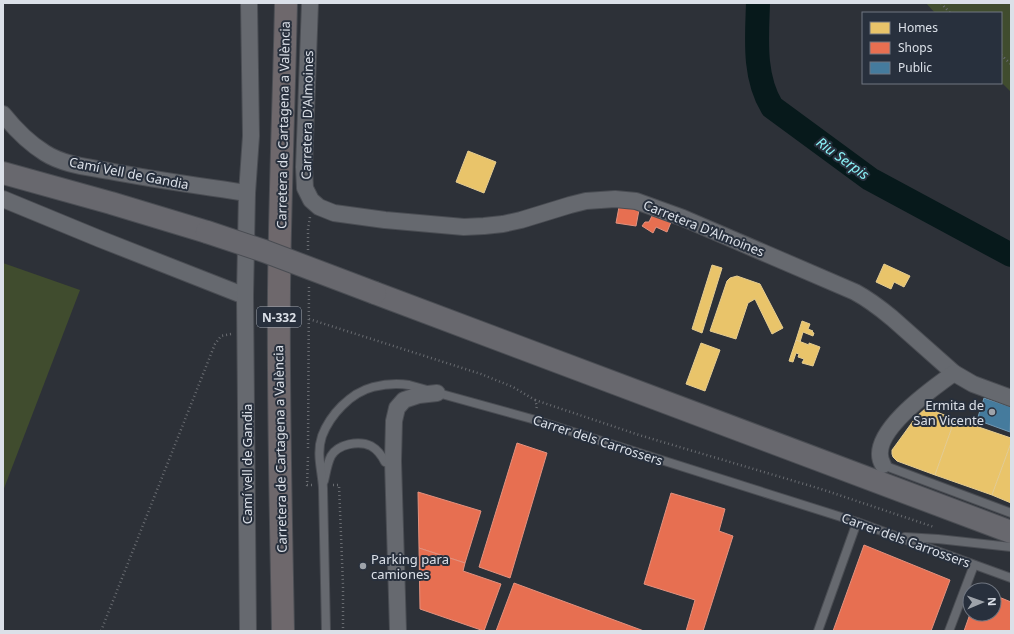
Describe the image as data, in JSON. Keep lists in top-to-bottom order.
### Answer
{
  "streets": {
    "highway": ["Carretera de Cartagena a València", "N-332"],
    "street": [
      "Carretera D'Almoines",
      "Camí Vell de Gandia",
      "Carrer dels Carrossers",
      "Camí vell de Gandia"
    ]
  },
  "crossings": [
    ["Camí Vell de Gandia", "Camí vell de Gandia"]
  ],
  "water": ["Riu Serpis"],
  "places": ["Ermita de San Vicente", "Parking para camiones"],
  "legend": ["Homes", "Shops", "Public"],
  "north": "right"
}
